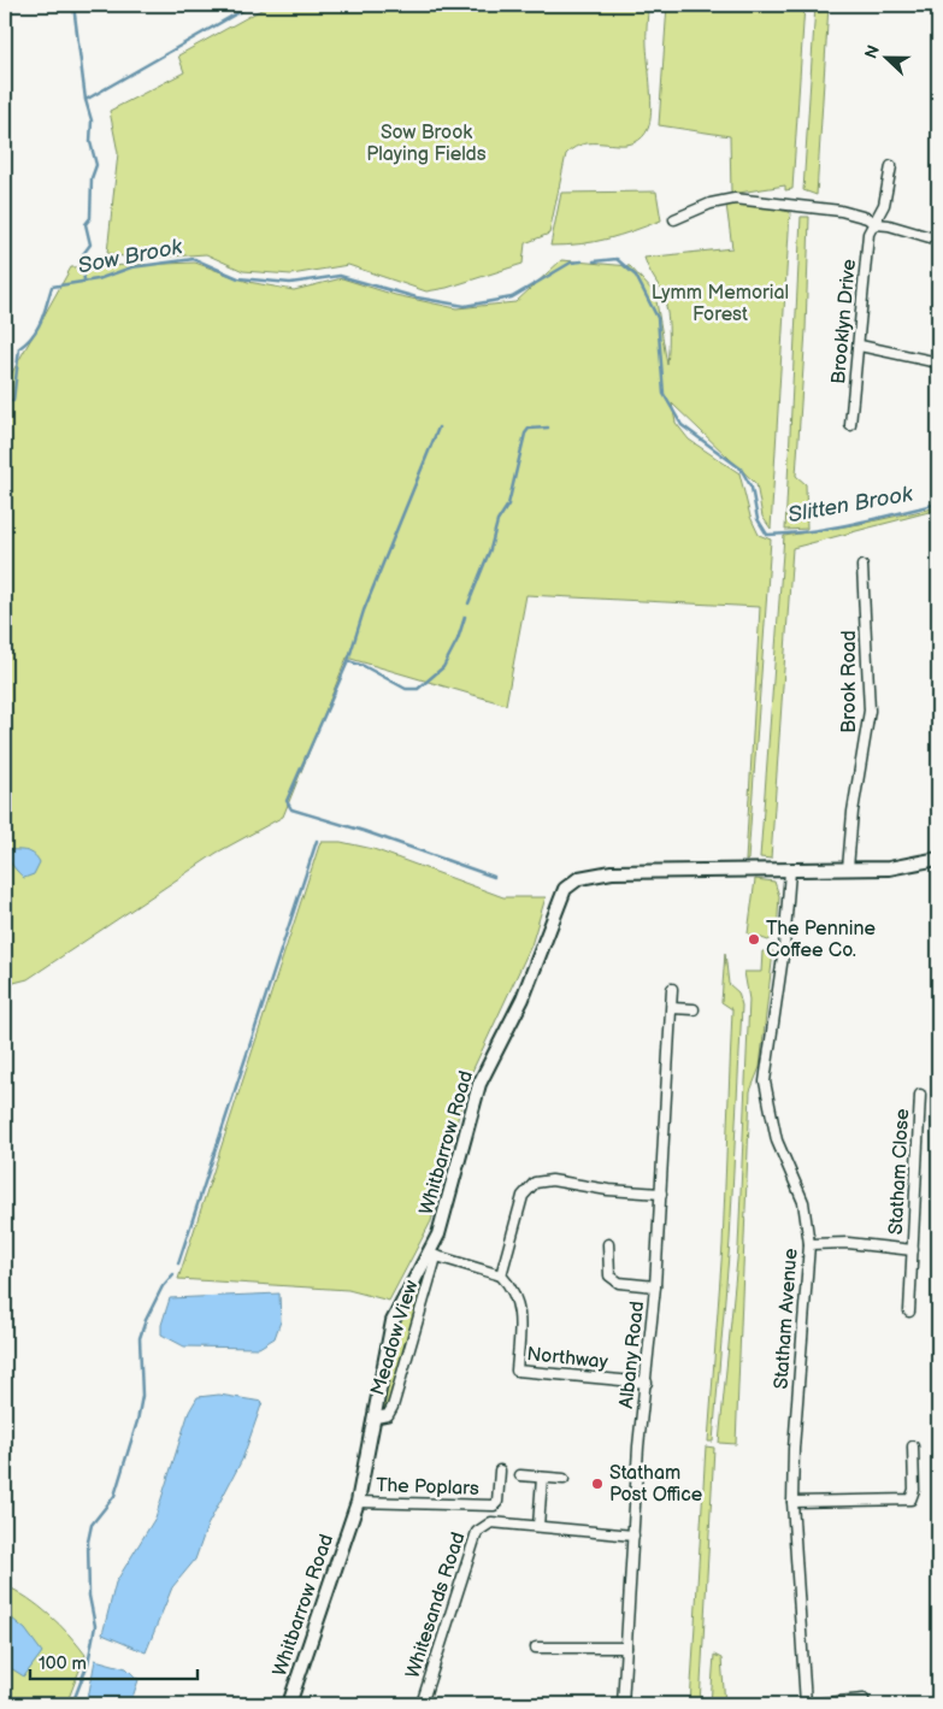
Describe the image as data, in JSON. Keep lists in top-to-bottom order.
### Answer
{
  "streets": {
    "street": [
      "Brooklyn Drive",
      "Brook Road",
      "Whitbarrow Road",
      "Statham Close",
      "Statham Avenue",
      "Meadow View",
      "Albany Road",
      "Northway",
      "The Poplars",
      "Whitesands Road"
    ]
  },
  "crossings": [
    ["Brook Road", "Whitbarrow Road"],
    ["Whitbarrow Road", "Statham Avenue"],
    ["Whitbarrow Road", "Meadow View"],
    ["Whitbarrow Road", "The Poplars"],
    ["Statham Close", "Statham Avenue"],
    ["Albany Road", "Northway"],
    ["Albany Road", "Whitesands Road"]
  ],
  "water": ["Sow Brook", "Slitten Brook"],
  "parks": ["Sow Brook Playing Fields", "Lymm Memorial Forest"],
  "places": ["The Pennine Coffee Co.", "Statham Post Office"],
  "scale_bar": "100 m",
  "north": "left"
}
